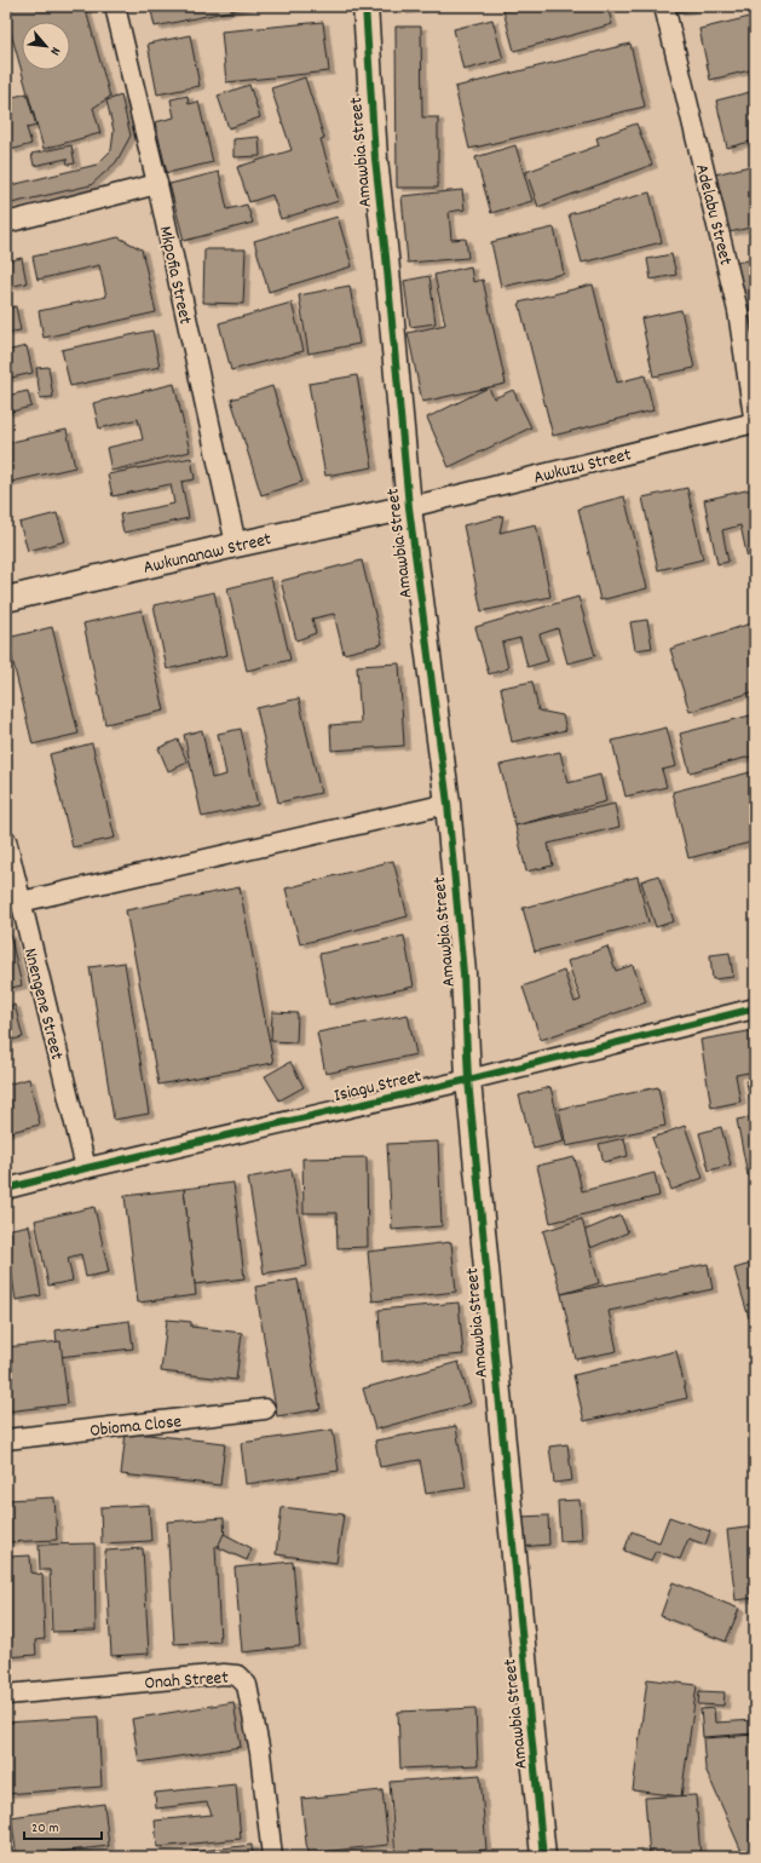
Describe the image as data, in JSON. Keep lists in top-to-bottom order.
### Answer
{
  "streets": {
    "street": [
      "Amawbia Street",
      "Adelabu Street",
      "Mkpofia Street",
      "Awkuzu Street",
      "Awkunanaw Street",
      "Nnengene Street",
      "Isiagu Street",
      "Obioma Close",
      "Onah Street"
    ]
  },
  "crossings": [
    ["Amawbia Street", "Awkuzu Street"],
    ["Amawbia Street", "Awkunanaw Street"],
    ["Amawbia Street", "Isiagu Street"],
    ["Adelabu Street", "Awkuzu Street"],
    ["Mkpofia Street", "Awkunanaw Street"],
    ["Awkuzu Street", "Awkunanaw Street"],
    ["Nnengene Street", "Isiagu Street"]
  ],
  "scale_bar": "20 m",
  "north": "bottom right"
}
